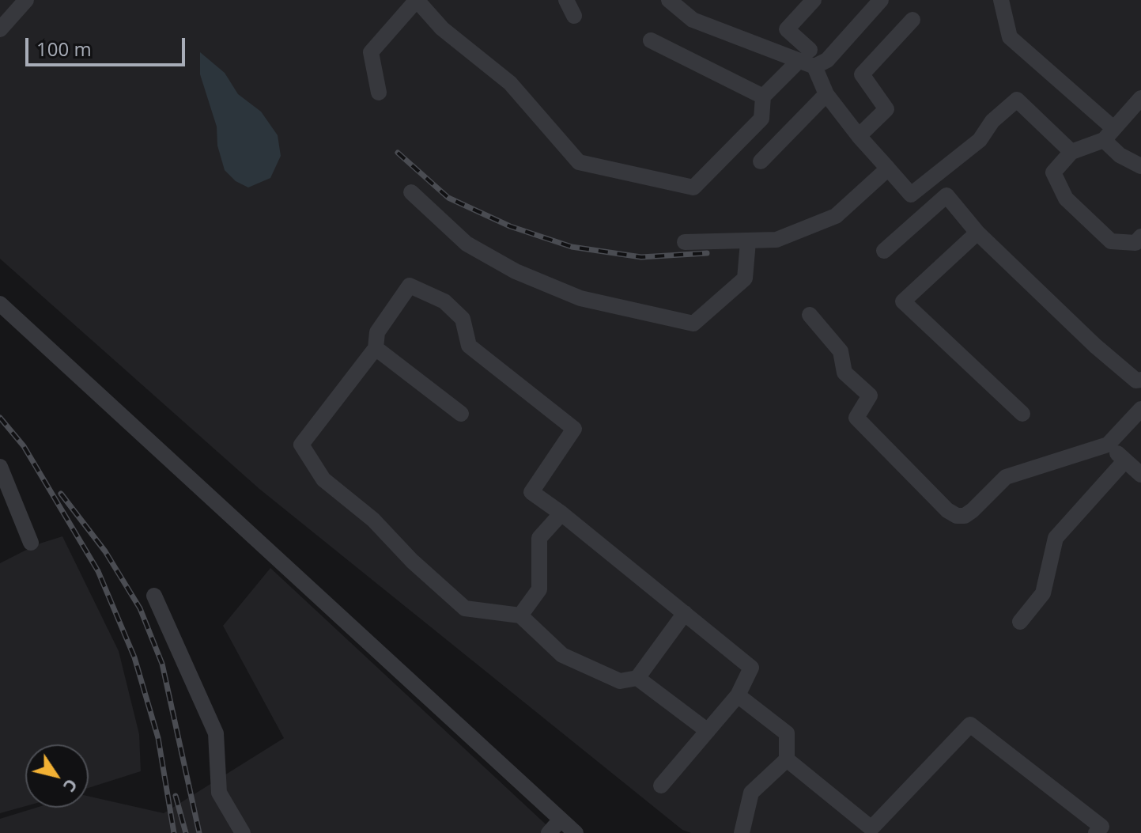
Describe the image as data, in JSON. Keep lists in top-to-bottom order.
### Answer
{
  "scale_bar": "100 m",
  "north": "bottom right"
}
